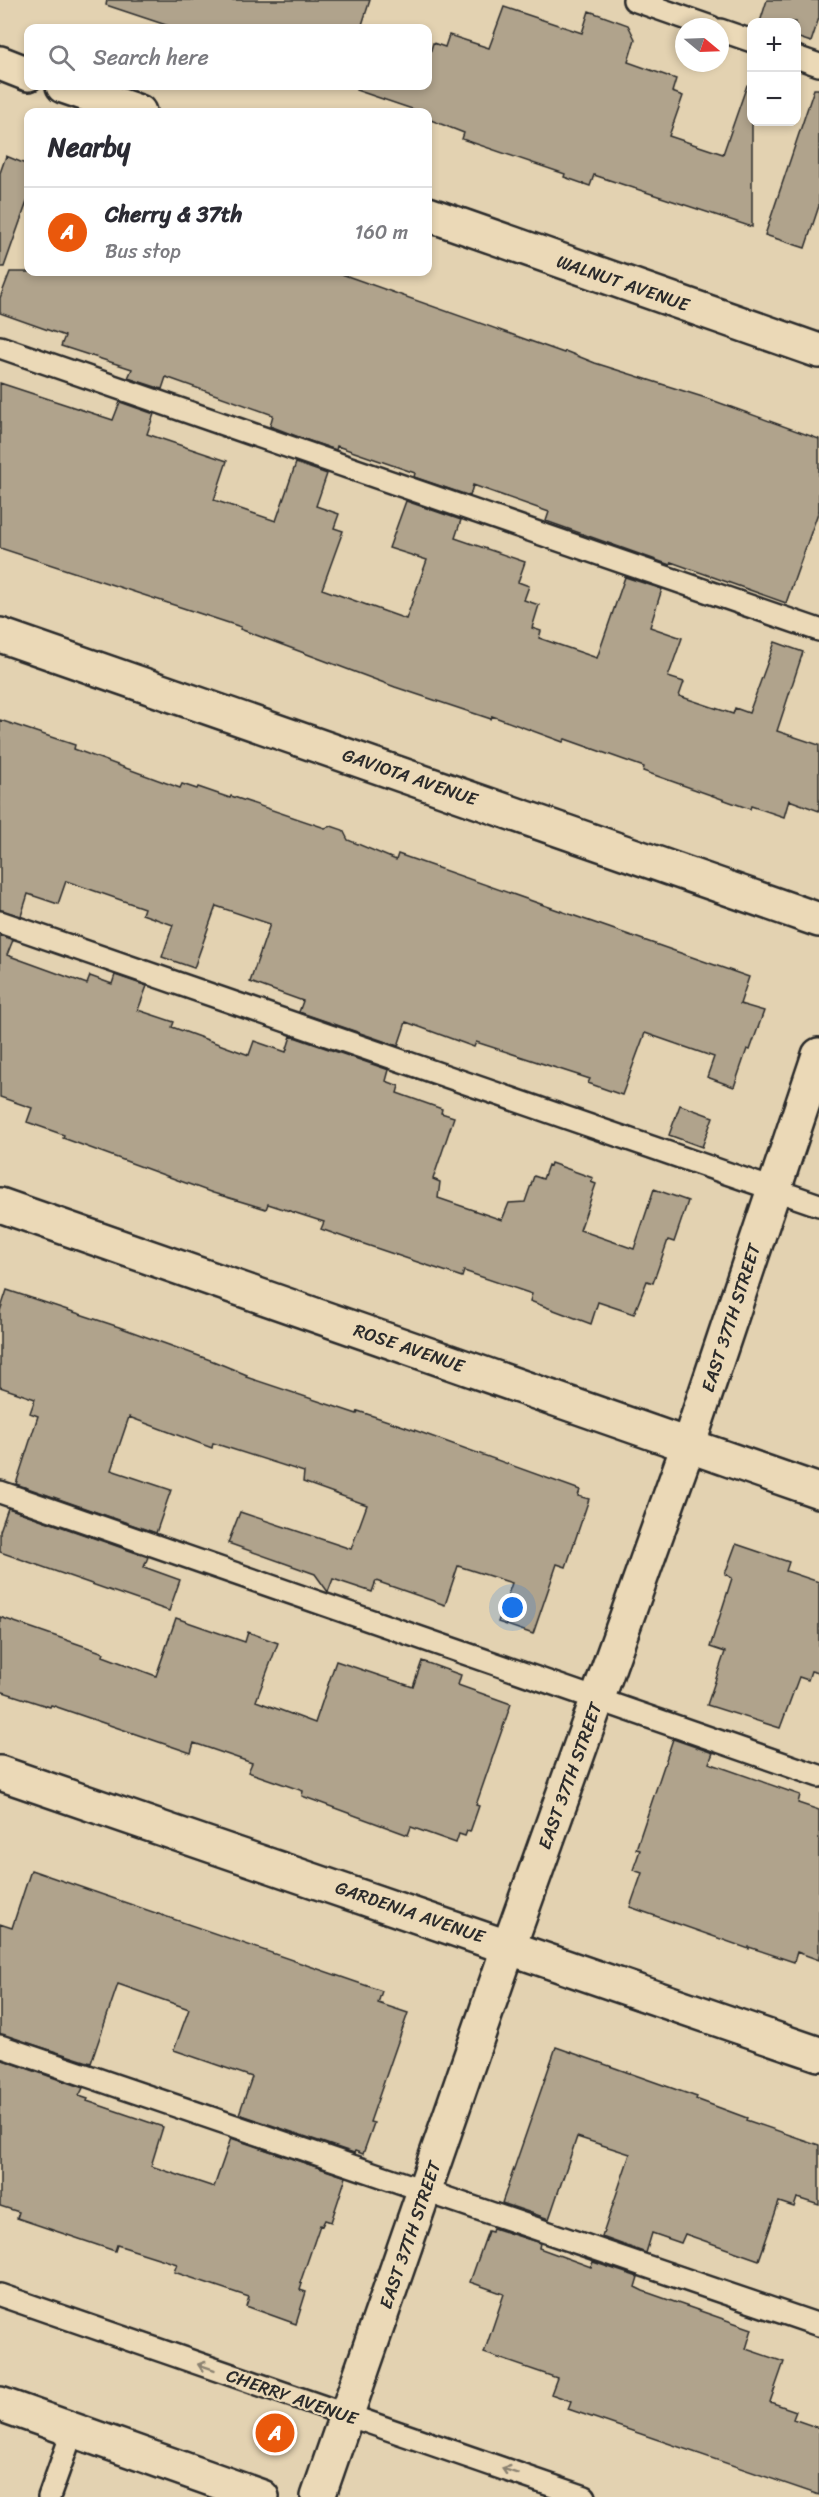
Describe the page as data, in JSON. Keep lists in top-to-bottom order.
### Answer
{
  "streets": {
    "street": [
      "WALNUT AVENUE",
      "GAVIOTA AVENUE",
      "EAST 37TH STREET",
      "ROSE AVENUE",
      "GARDENIA AVENUE"
    ],
    "lane": ["CHERRY AVENUE"]
  },
  "crossings": [
    ["EAST 37TH STREET", "ROSE AVENUE"],
    ["EAST 37TH STREET", "GARDENIA AVENUE"],
    ["EAST 37TH STREET", "CHERRY AVENUE"]
  ],
  "one_way": ["CHERRY AVENUE"],
  "north": "right",
  "page": {
    "map_buttons": ["+", "−"],
    "search": "Search here",
    "heading": "Nearby",
    "list": [
      {
        "mark": "A",
        "name": "Cherry & 37th",
        "note": "Bus stop",
        "value": "160 m"
      }
    ],
    "pins": "A"
  }
}
